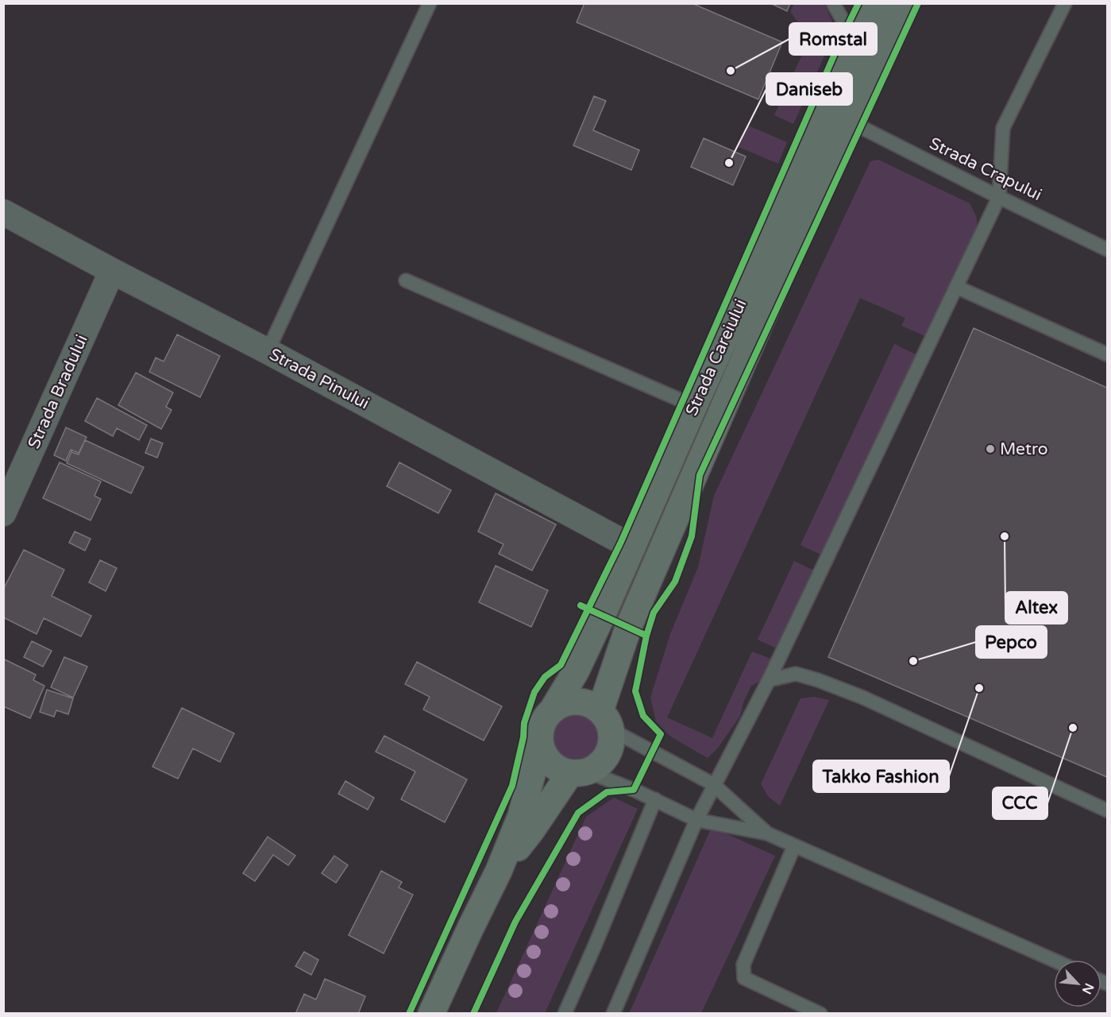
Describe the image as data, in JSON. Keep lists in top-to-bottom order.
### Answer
{
  "streets": {
    "main road": ["Strada Careiului"],
    "street": ["Strada Pinului", "Strada Bradului"],
    "lane": ["Strada Crapului"]
  },
  "crossings": [
    ["Strada Crapului", "Strada Careiului"],
    ["Strada Careiului", "Strada Pinului"],
    ["Strada Pinului", "Strada Bradului"]
  ],
  "places": [
    "Romstal",
    "Daniseb",
    "Metro",
    "Altex",
    "Pepco",
    "Takko Fashion",
    "CCC"
  ],
  "north": "bottom right"
}
